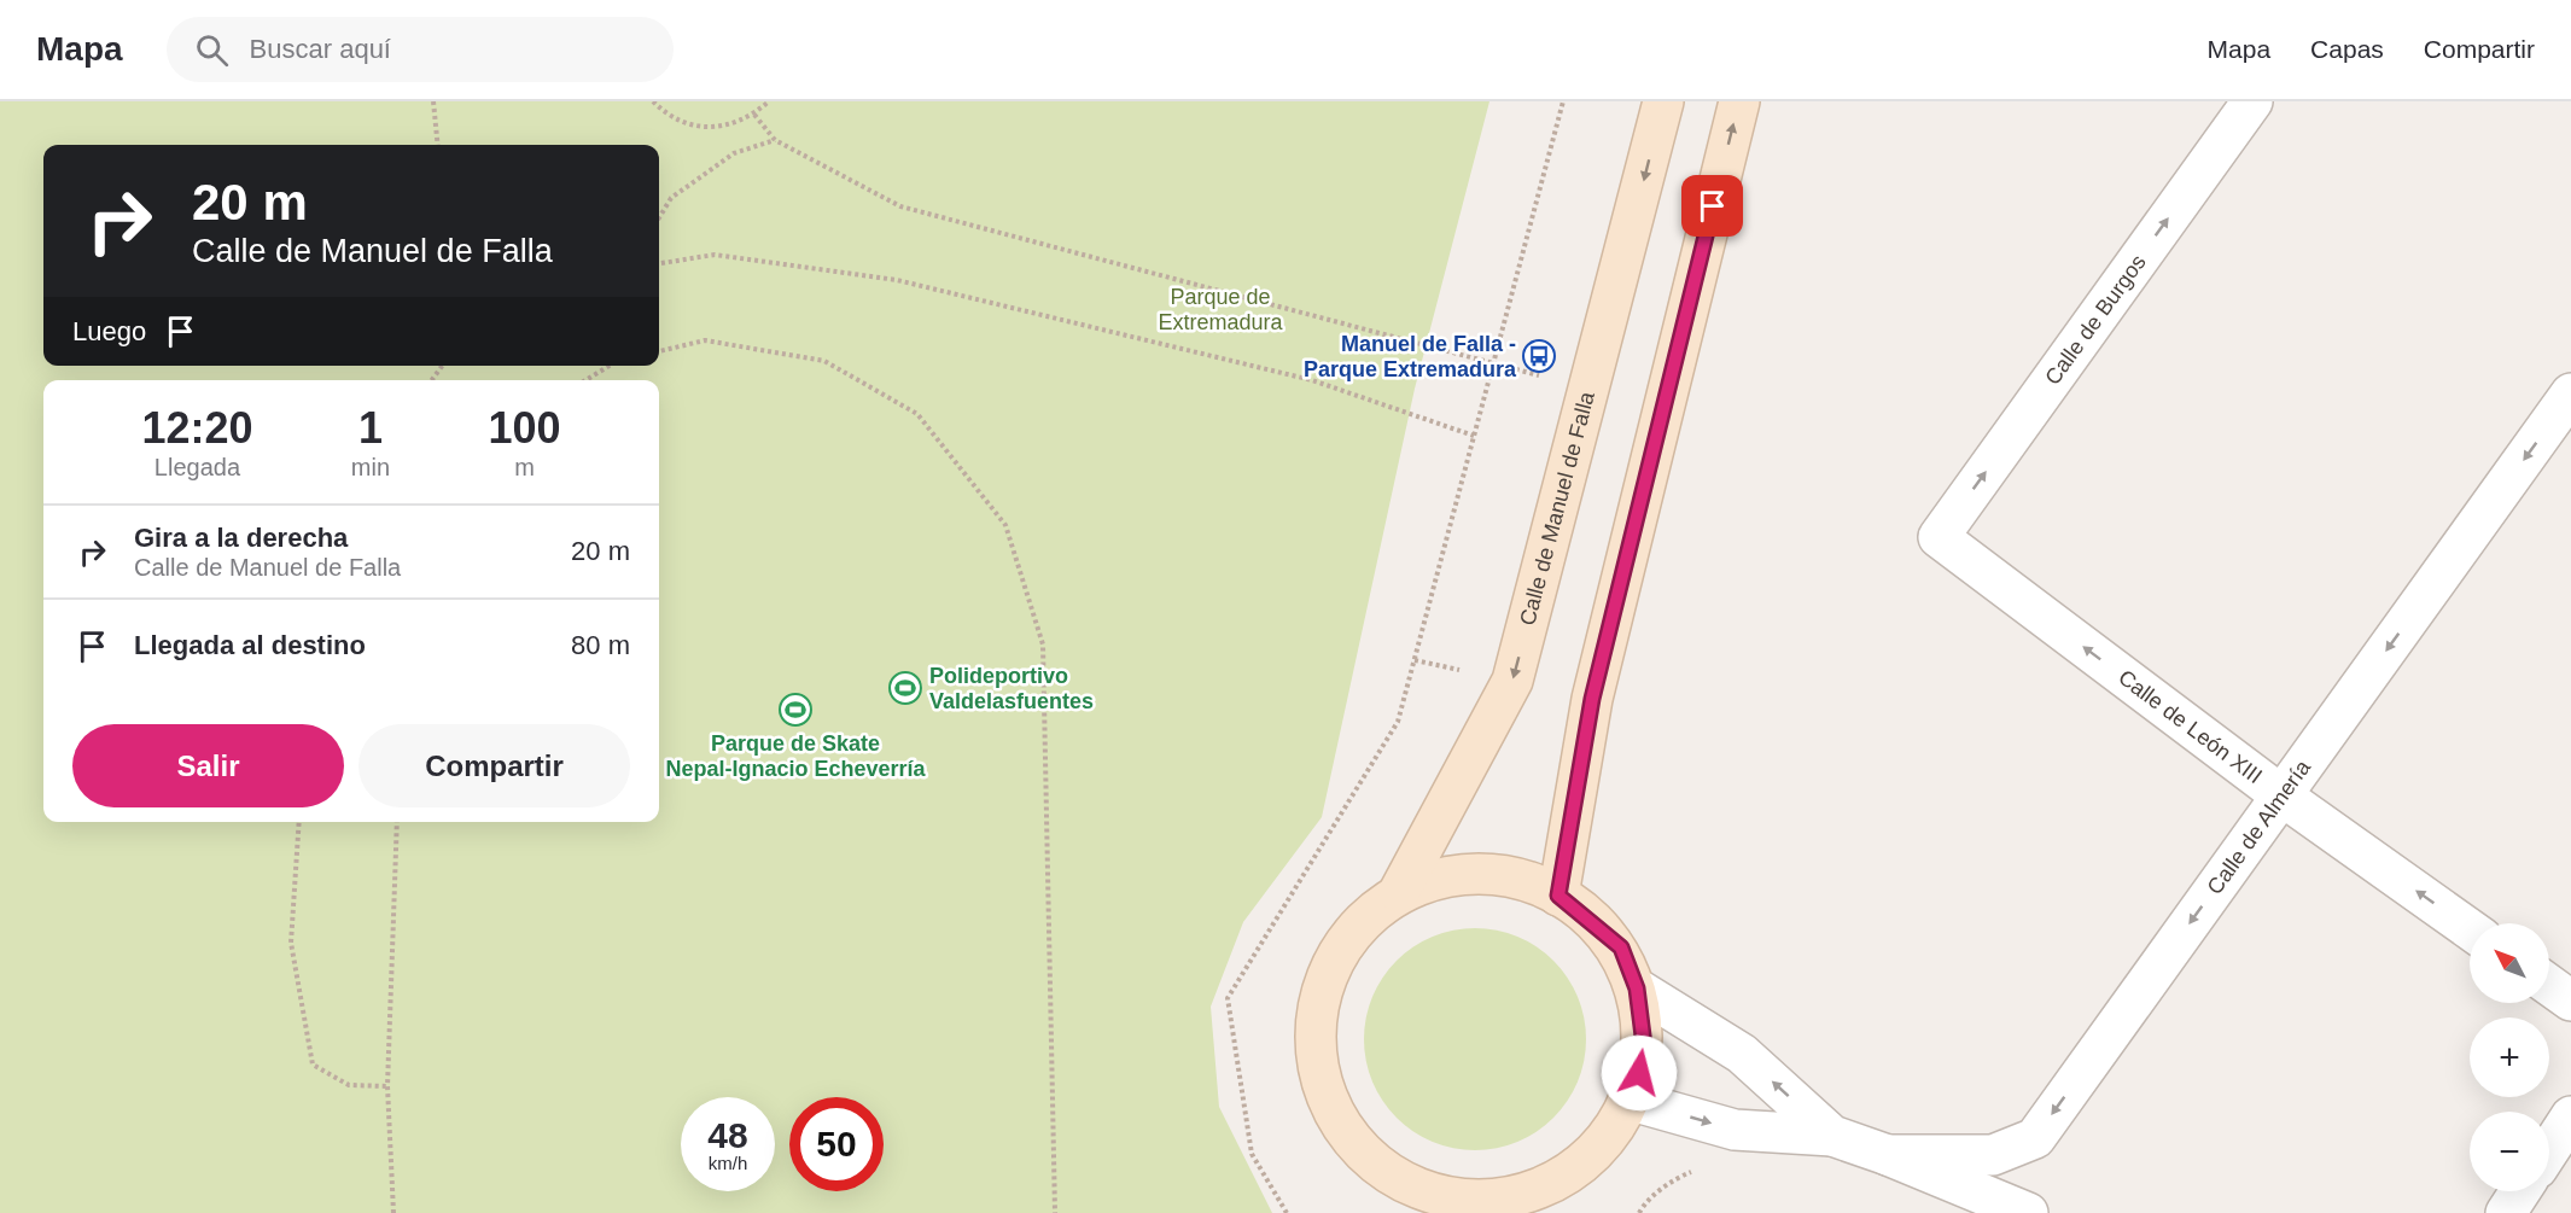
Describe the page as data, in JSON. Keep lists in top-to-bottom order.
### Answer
{
  "streets": {
    "main road": ["Calle de Manuel de Falla"],
    "street": ["Calle de Burgos", "Calle de León XIII", "Calle de Almería"]
  },
  "crossings": [
    ["Calle de Burgos", "Calle de León XIII"],
    ["Calle de León XIII", "Calle de Almería"]
  ],
  "one_way": ["Calle de Burgos", "Calle de León XIII", "Calle de Almería"],
  "parks": ["Parque de Extremadura"],
  "places": {
    "bus stop": ["Manuel de Falla - Parque Extremadura"],
    "sports": ["Polideportivo Valdelasfuentes", "Parque de Skate Nepal-Ignacio Echeverría"]
  },
  "north": "top left",
  "page": {
    "header": "Mapa",
    "search": "Buscar aquí",
    "nav": ["Mapa", "Capas", "Compartir"],
    "turn": ["20 m", "Calle de Manuel de Falla"],
    "then": "Luego",
    "eta": [
      "12:20",
      "Llegada",
      "1",
      "min",
      "100",
      "m"
    ],
    "list": [
      {
        "name": "Gira a la derecha",
        "note": "Calle de Manuel de Falla",
        "value": "20 m"
      },
      {
        "name": "Llegada al destino",
        "value": "80 m"
      }
    ],
    "buttons": ["Salir", "Compartir"],
    "map_buttons": ["+", "−"],
    "speed": "48 km/h",
    "limit": "50"
  }
}
